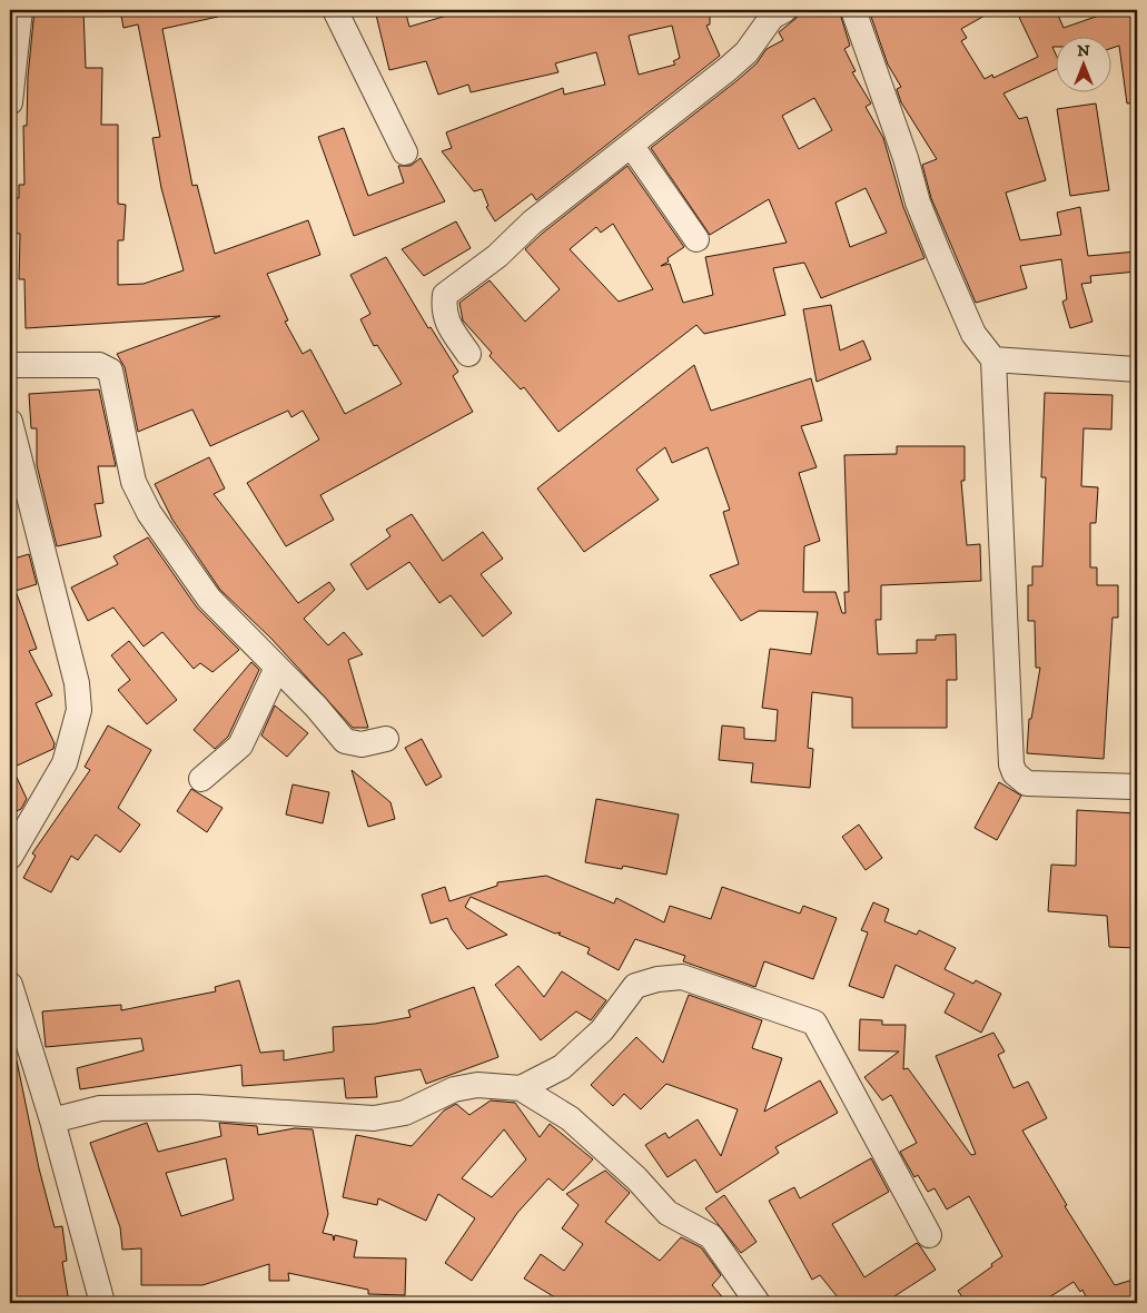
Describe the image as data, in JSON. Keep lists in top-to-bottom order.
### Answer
{
  "north": "top"
}
